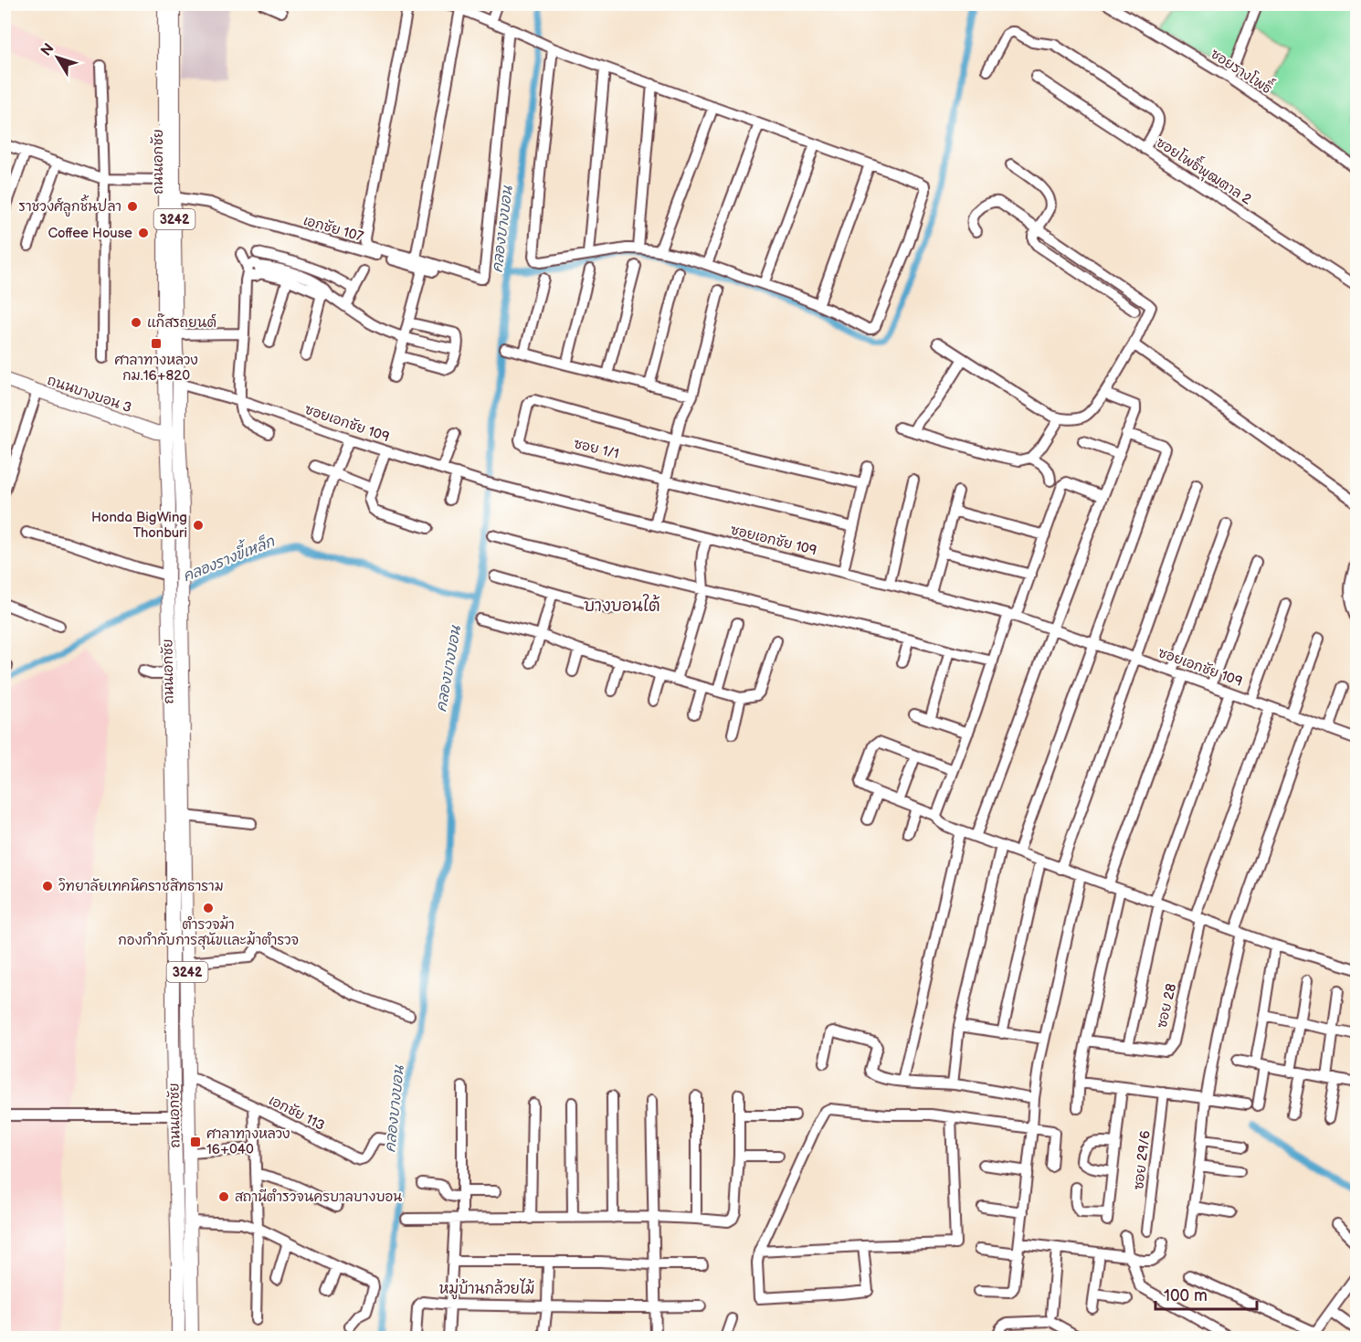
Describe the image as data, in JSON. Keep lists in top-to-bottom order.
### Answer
{
  "streets": {
    "main road": ["ถนนเอกชัย", "3242", "ถนนบางบอน 3"],
    "street": [
      "ซอยรางโพธิ์",
      "ซอยโพธิ์พุฒตาล 2",
      "เอกชัย 107",
      "ซอยเอกชัย 109",
      "ซอย 1/1",
      "ซอย 28",
      "เอกชัย 113",
      "ซอย 29/6"
    ]
  },
  "crossings": [
    ["ถนนเอกชัย", "เอกชัย 107"],
    ["ถนนเอกชัย", "ถนนบางบอน 3"],
    ["ถนนเอกชัย", "ซอยเอกชัย 109"],
    ["ถนนเอกชัย", "เอกชัย 113"]
  ],
  "districts": ["บางบอนใต้", "หมู่บ้านกล้วยไม้"],
  "water": ["คลองบางบอน", "คลองรางขี้เหล็ก"],
  "places": {
    "other": [
      "ราชวงศ์ลูกชิ้นปลา",
      "Coffee House",
      "แก๊สรถยนต์",
      "Honda BigWing Thonburi",
      "วิทยาลัยเทคนิคราชสิทธาราม",
      "ตำรวจม้า กองกำกับการสุนัขและม้าตำรวจ",
      "สถานีตำรวจนครบาลบางบอน"
    ],
    "transit": ["ศาลาทางหลวง กม.16+820", "ศาลาทางหลวง 16+040"]
  },
  "scale_bar": "100 m",
  "north": "top left"
}
